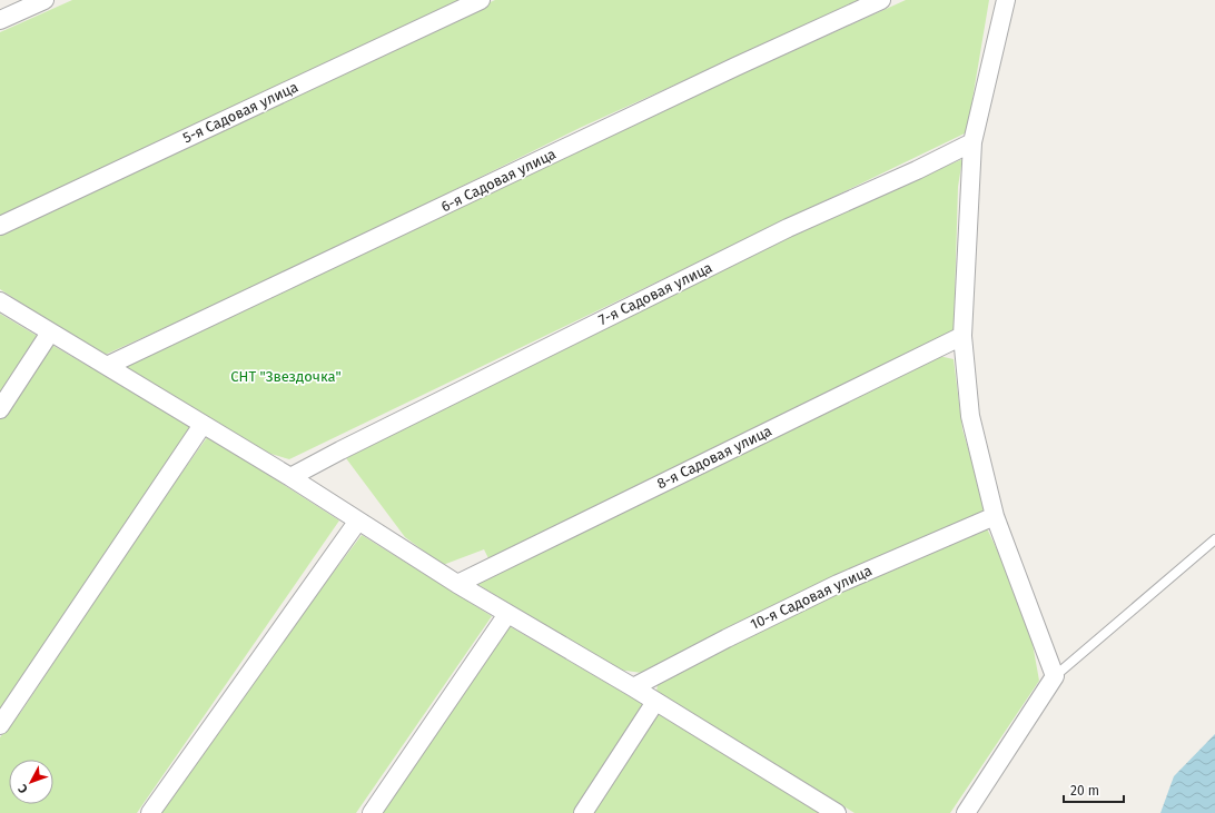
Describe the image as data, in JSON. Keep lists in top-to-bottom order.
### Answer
{
  "streets": {
    "street": [
      "5-я Садовая улица",
      "6-я Садовая улица",
      "7-я Садовая улица",
      "8-я Садовая улица",
      "10-я Садовая улица"
    ]
  },
  "parks": ["СНТ \"Звездочка\""],
  "scale_bar": "20 m",
  "north": "bottom left"
}
